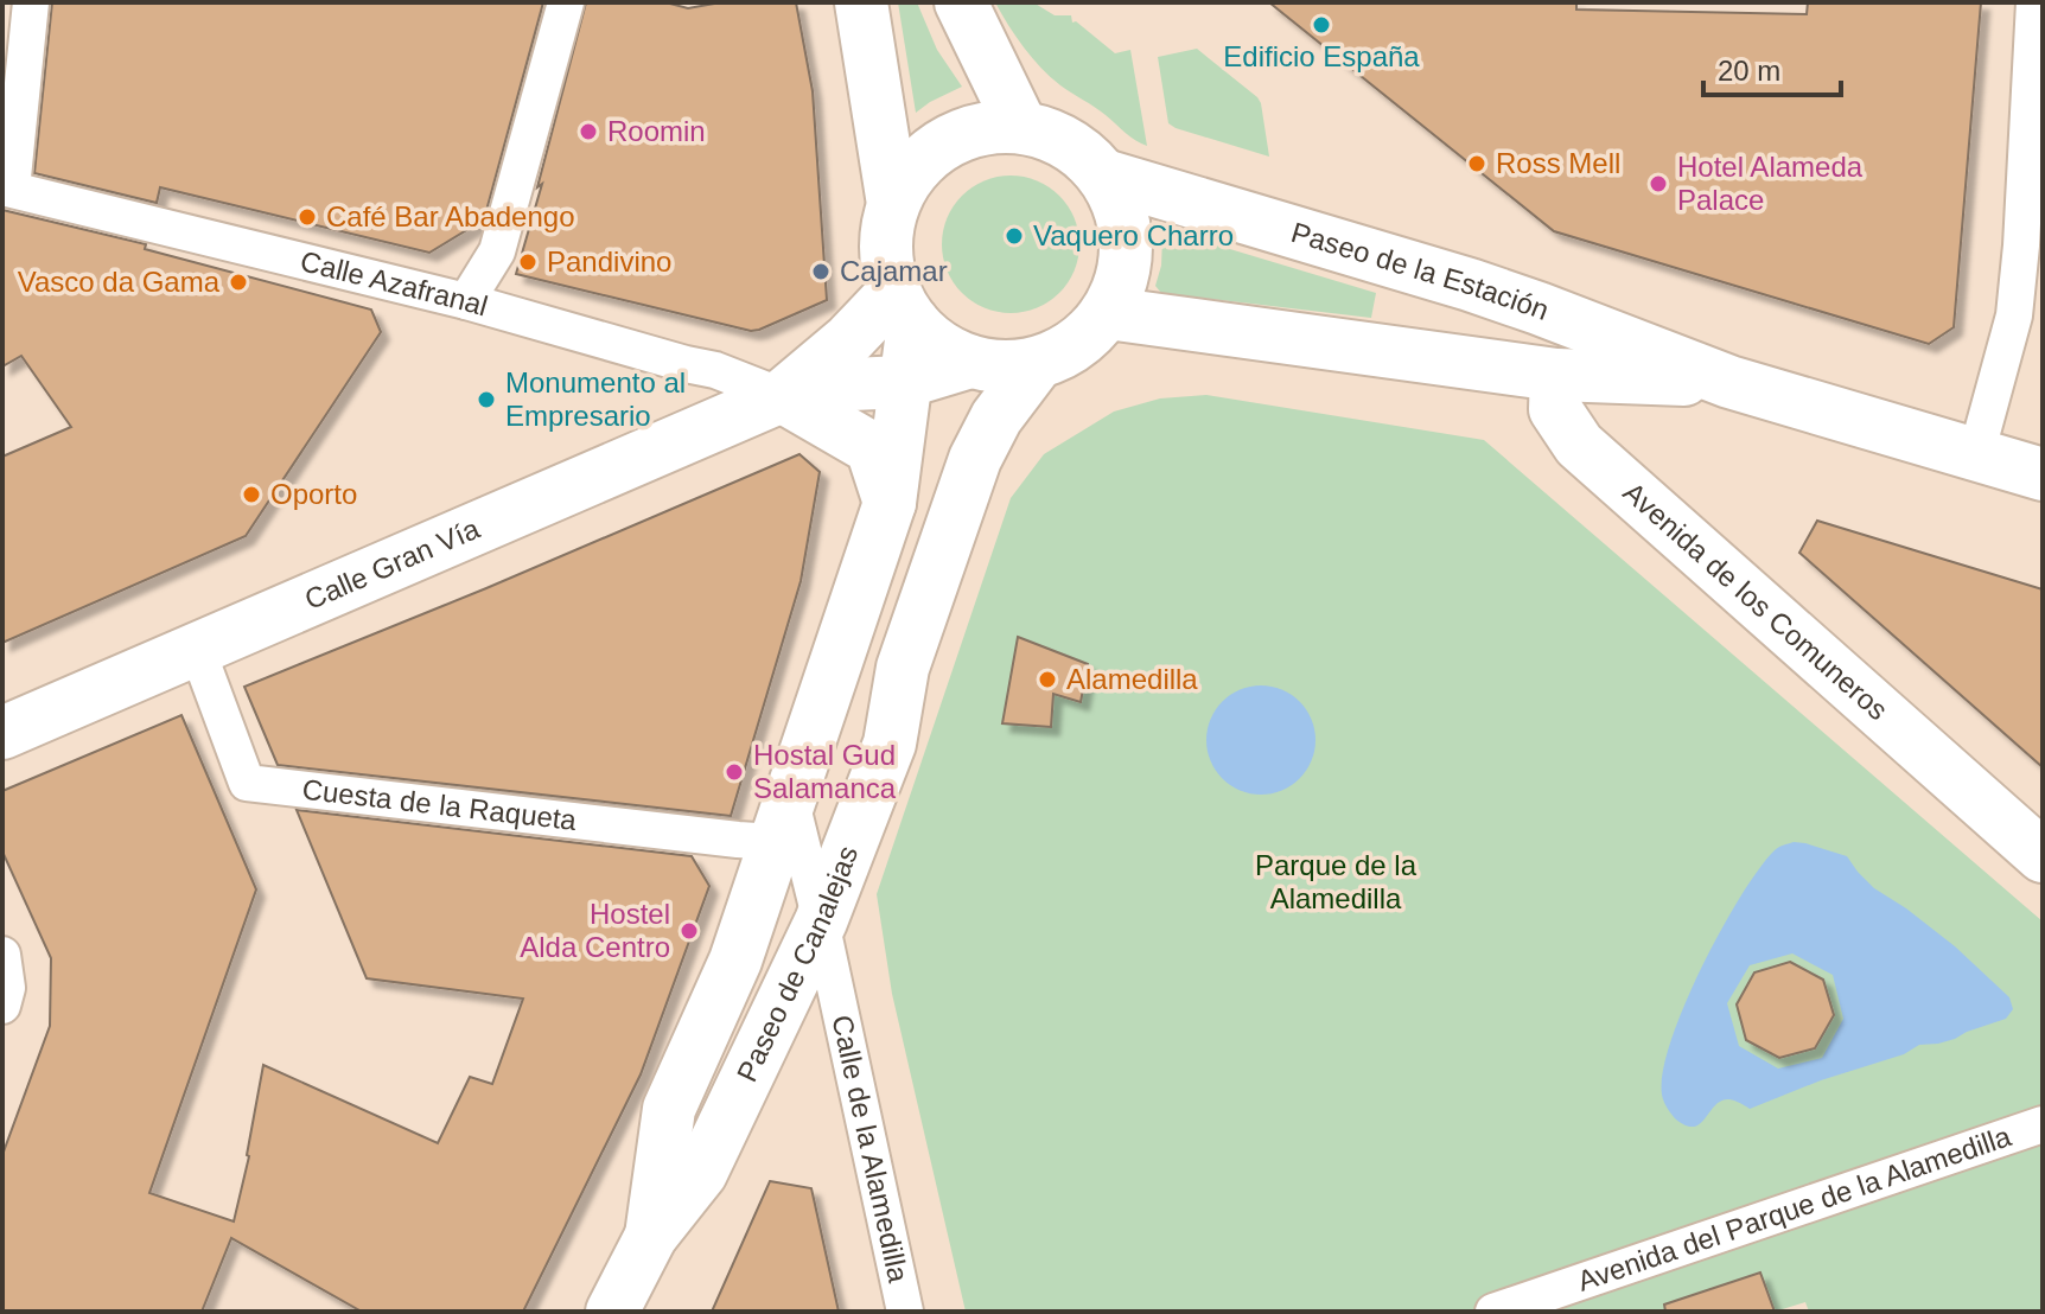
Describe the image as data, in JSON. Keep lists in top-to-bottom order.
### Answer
{
  "streets": {
    "main road": [
      "Paseo de la Estación",
      "Calle Gran Vía",
      "Avenida de los Comuneros",
      "Paseo de Canalejas"
    ],
    "street": [
      "Calle Azafranal",
      "Cuesta de la Raqueta",
      "Calle de la Alamedilla",
      "Avenida del Parque de la Alamedilla"
    ]
  },
  "crossings": [
    ["Paseo de la Estación", "Calle Gran Vía"],
    ["Paseo de la Estación", "Avenida de los Comuneros"],
    ["Paseo de la Estación", "Paseo de Canalejas"],
    ["Calle Azafranal", "Calle Gran Vía"],
    ["Calle Gran Vía", "Cuesta de la Raqueta"],
    ["Calle Gran Vía", "Paseo de Canalejas"],
    ["Cuesta de la Raqueta", "Paseo de Canalejas"],
    ["Paseo de Canalejas", "Calle de la Alamedilla"]
  ],
  "parks": ["Parque de la Alamedilla"],
  "places": [
    "Edificio España",
    "Roomin",
    "Ross Mell",
    "Hotel Alameda Palace",
    "Café Bar Abadengo",
    "Vaquero Charro",
    "Pandivino",
    "Cajamar",
    "Vasco da Gama",
    "Monumento al Empresario",
    "Oporto",
    "Alamedilla",
    "Hostal Gud Salamanca",
    "Hostel Alda Centro"
  ],
  "scale_bar": "20 m"
}
